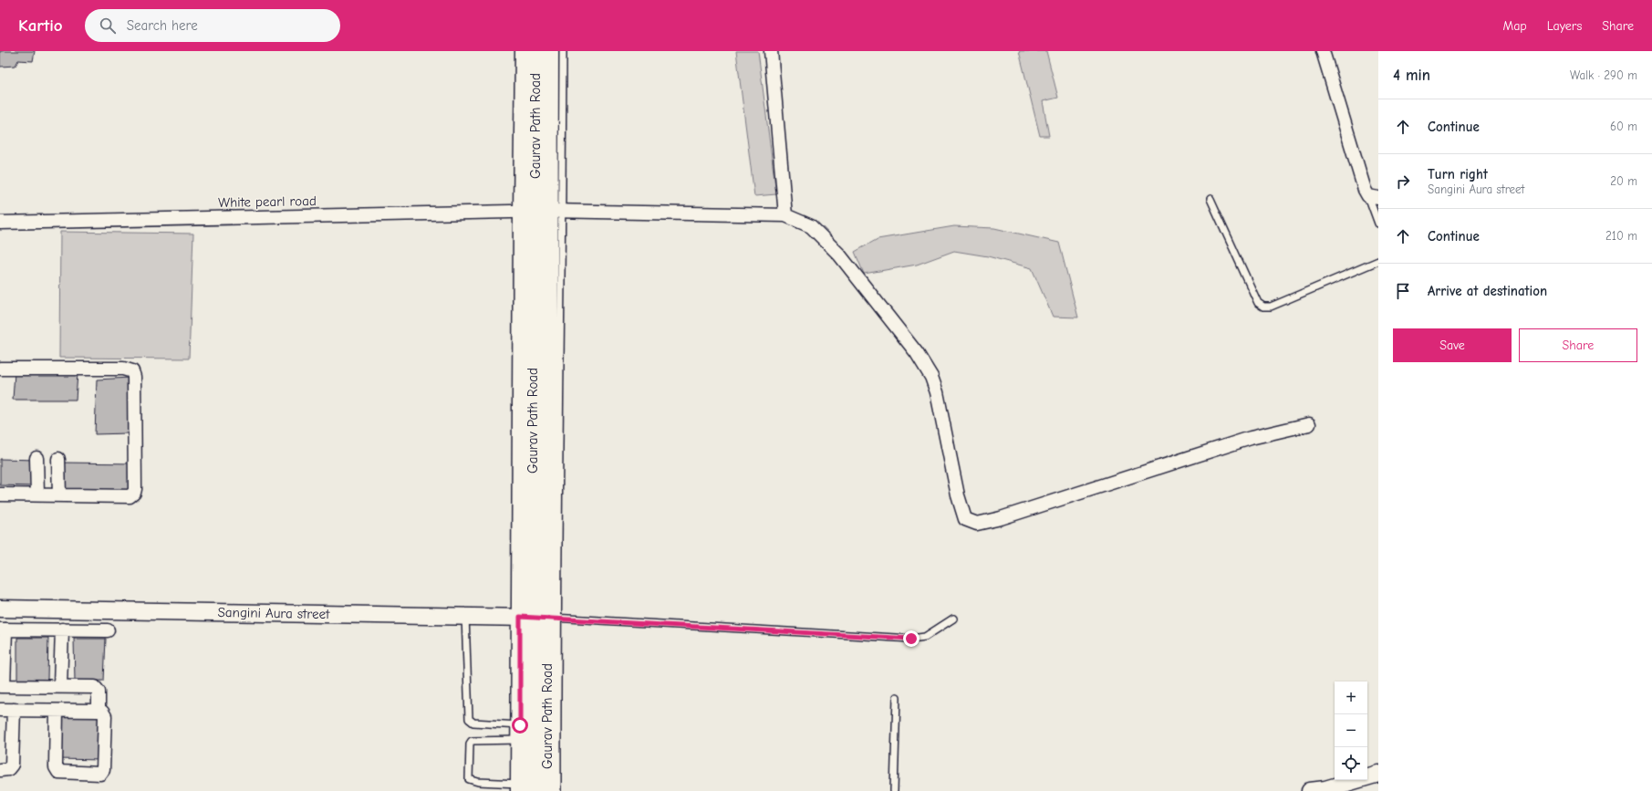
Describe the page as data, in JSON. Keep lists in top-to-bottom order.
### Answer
{
  "streets": {
    "main road": ["Gaurav Path Road"],
    "street": ["White pearl road", "Sangini Aura street"]
  },
  "crossings": [
    ["Gaurav Path Road", "White pearl road"],
    ["Gaurav Path Road", "Sangini Aura street"]
  ],
  "page": {
    "header": "Kartio",
    "search": "Search here",
    "nav": ["Map", "Layers", "Share"],
    "heading": ["4 min", "Walk · 290 m"],
    "list": [
      ["Continue", "60 m"],
      ["Turn right", "Sangini Aura street", "20 m"],
      ["Continue", "210 m"],
      "Arrive at destination"
    ],
    "buttons": ["Save", "Share"],
    "map_buttons": ["+", "−"]
  }
}
